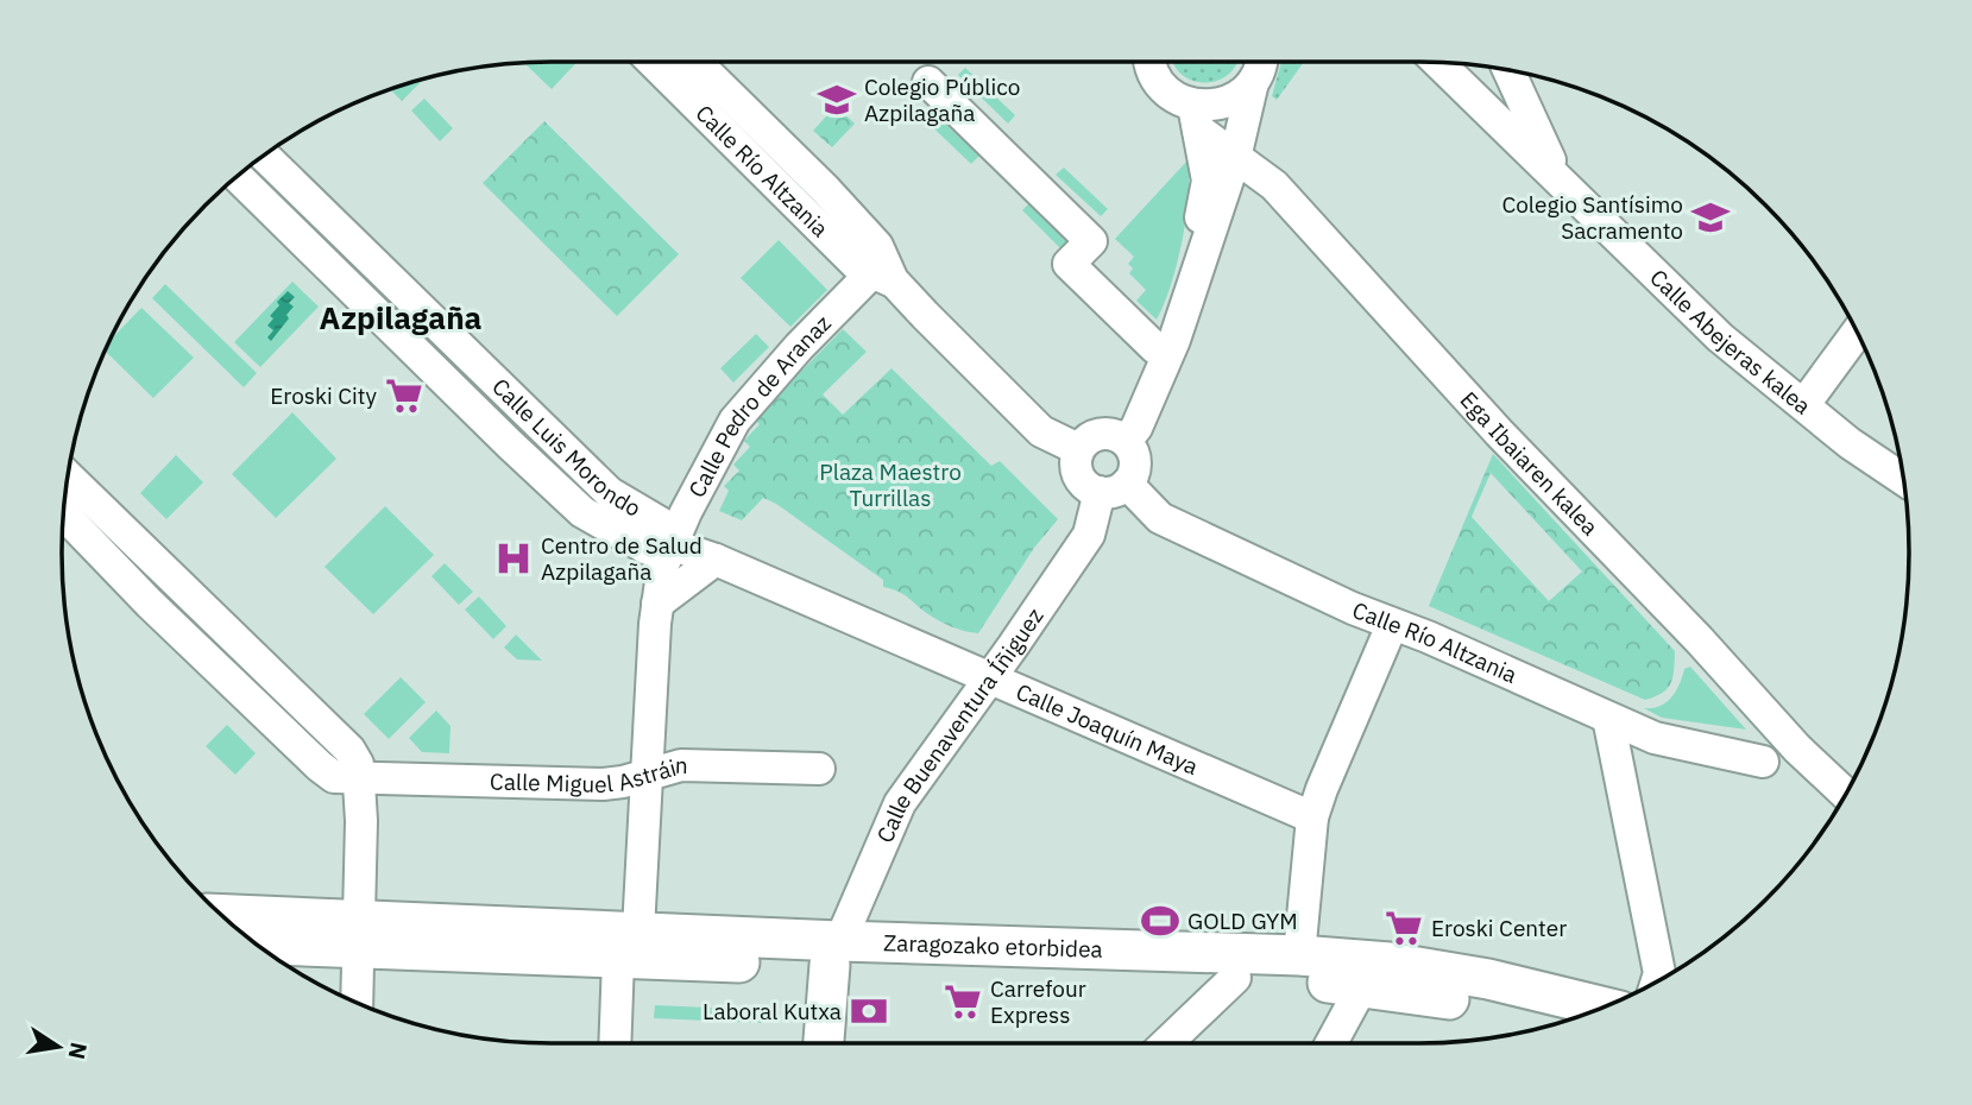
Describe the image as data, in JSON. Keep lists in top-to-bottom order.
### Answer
{
  "streets": {
    "main road": ["Zaragozako etorbidea"],
    "street": [
      "Calle Río Altzania",
      "Calle Abejeras kalea",
      "Calle Pedro de Aranaz",
      "Calle Luis Morondo",
      "Ega Ibaiaren kalea",
      "Calle Buenaventura Íñiguez",
      "Calle Joaquín Maya",
      "Calle Miguel Astráin"
    ]
  },
  "crossings": [
    ["Calle Río Altzania", "Calle Pedro de Aranaz"],
    ["Calle Río Altzania", "Calle Buenaventura Íñiguez"],
    ["Calle Pedro de Aranaz", "Calle Luis Morondo"],
    ["Calle Pedro de Aranaz", "Calle Joaquín Maya"],
    ["Calle Pedro de Aranaz", "Calle Miguel Astráin"],
    ["Calle Pedro de Aranaz", "Zaragozako etorbidea"],
    ["Calle Luis Morondo", "Calle Joaquín Maya"],
    ["Calle Buenaventura Íñiguez", "Calle Joaquín Maya"],
    ["Calle Buenaventura Íñiguez", "Zaragozako etorbidea"]
  ],
  "districts": ["Azpilagaña"],
  "parks": ["Plaza Maestro Turrillas"],
  "places": {
    "school or university": ["Colegio Público Azpilagaña", "Colegio Santísimo Sacramento"],
    "supermarket": ["Eroski City", "Eroski Center", "Carrefour Express"],
    "hospital": ["Centro de Salud Azpilagaña"],
    "sports": ["GOLD GYM"],
    "bank": ["Laboral Kutxa"]
  },
  "north": "right"
}
